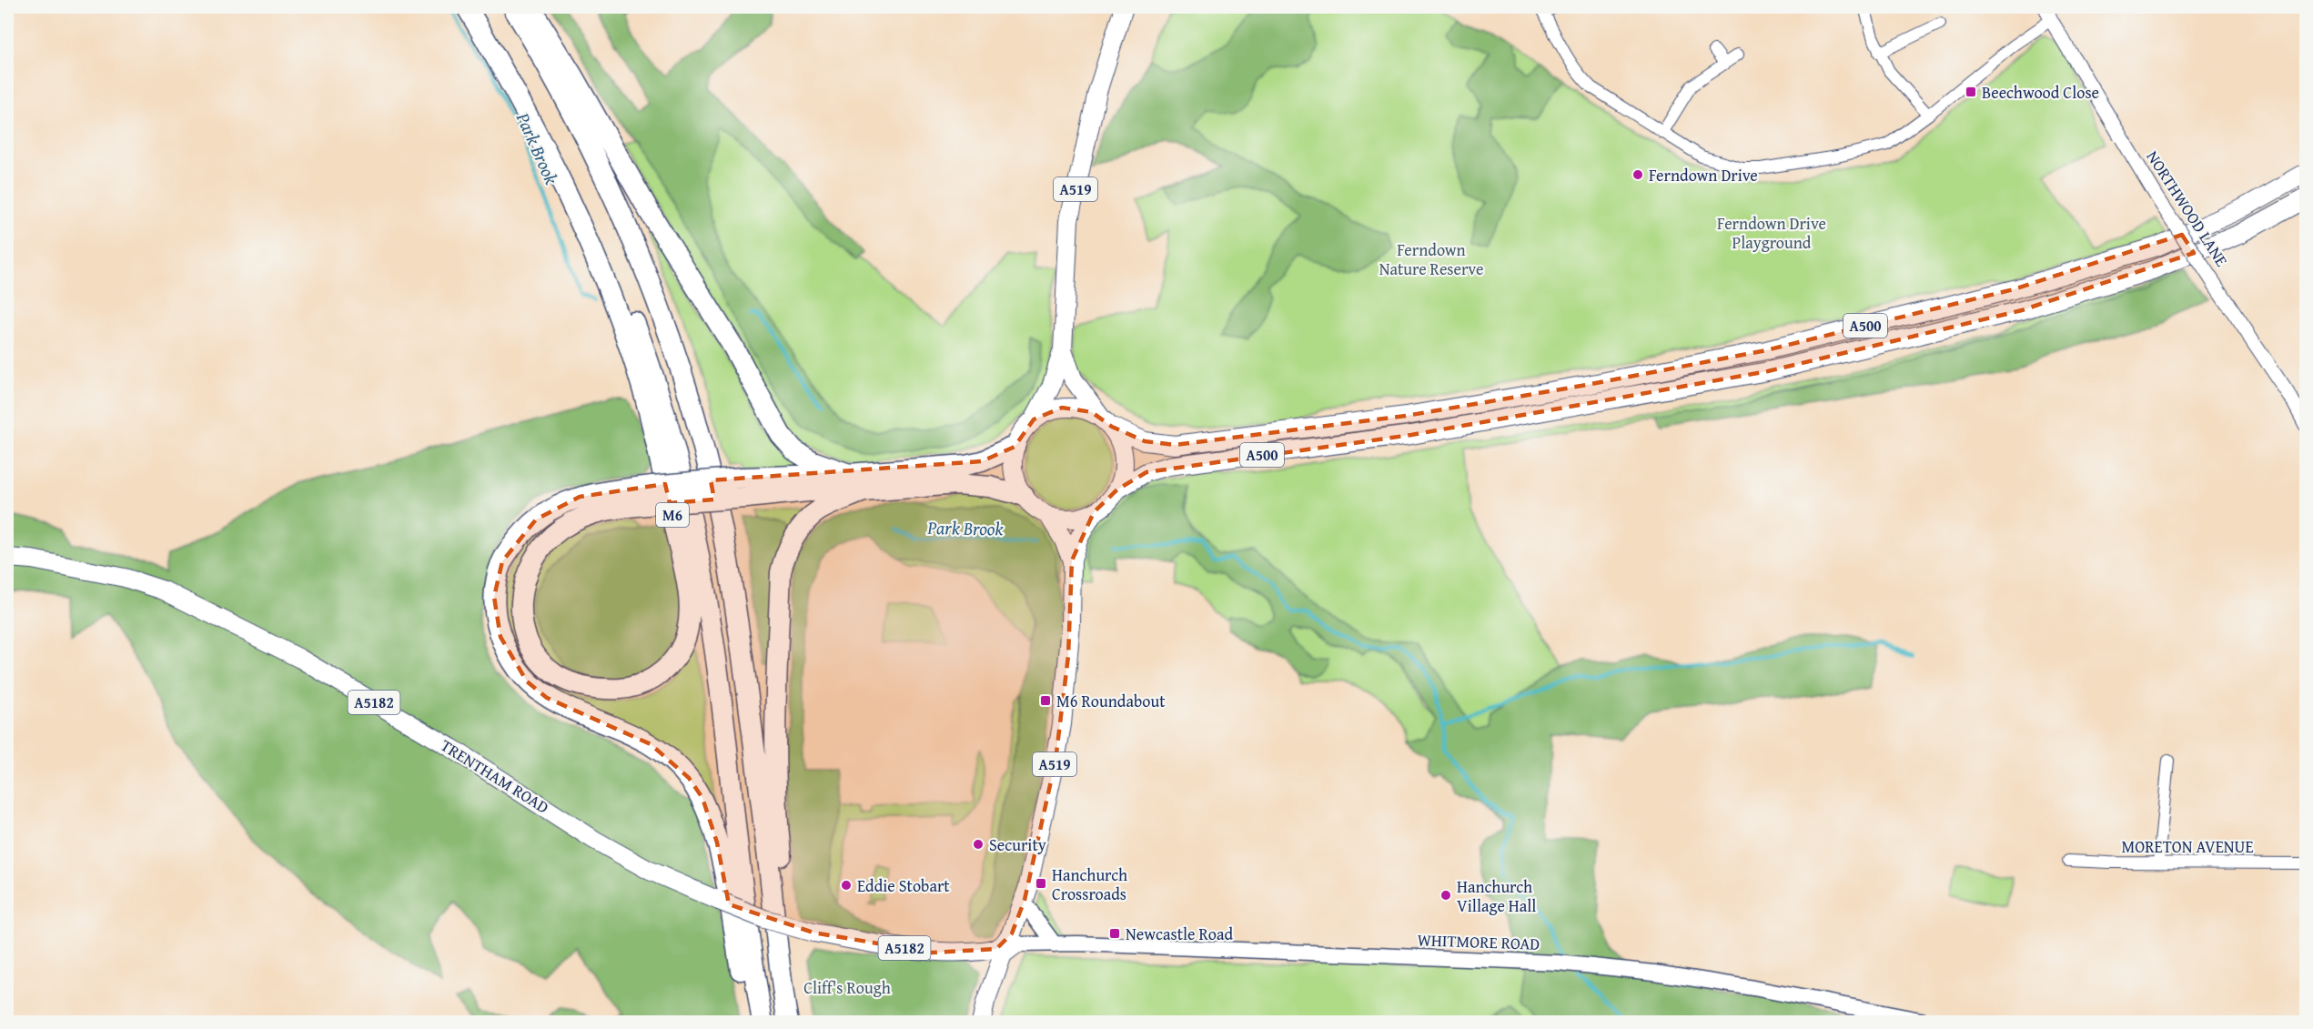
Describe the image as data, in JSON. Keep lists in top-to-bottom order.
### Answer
{
  "streets": {
    "highway": ["M6"],
    "main road": [
      "A519",
      "A500",
      "A5182",
      "TRENTHAM ROAD",
      "WHITMORE ROAD"
    ],
    "street": ["NORTHWOOD LANE", "MORETON AVENUE"]
  },
  "crossings": [
    ["A519", "A500"],
    ["A519", "M6"],
    ["A519", "A5182"],
    ["A519", "TRENTHAM ROAD"],
    ["A519", "WHITMORE ROAD"],
    ["A500", "M6"],
    ["A5182", "TRENTHAM ROAD"],
    ["A5182", "WHITMORE ROAD"]
  ],
  "water": ["Park Brook"],
  "parks": ["Ferndown Drive Playground", "Ferndown Nature Reserve", "Cliff's Rough"],
  "places": {
    "transit": [
      "Beechwood Close",
      "M6 Roundabout",
      "Hanchurch Crossroads",
      "Newcastle Road"
    ],
    "other": [
      "Ferndown Drive",
      "Security",
      "Eddie Stobart",
      "Hanchurch Village Hall"
    ]
  }
}
